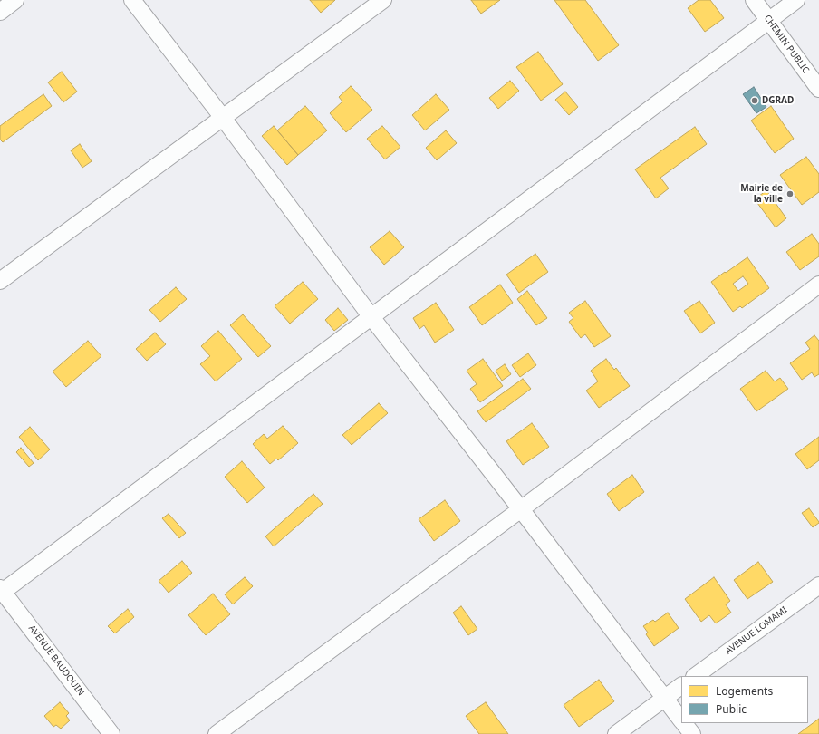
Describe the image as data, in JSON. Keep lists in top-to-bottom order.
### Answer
{
  "streets": {
    "street": ["CHEMIN PUBLIC", "AVENUE LOMAMI", "AVENUE BAUDOUIN"]
  },
  "places": ["DGRAD", "Mairie de la ville"],
  "legend": ["Logements", "Public"]
}
